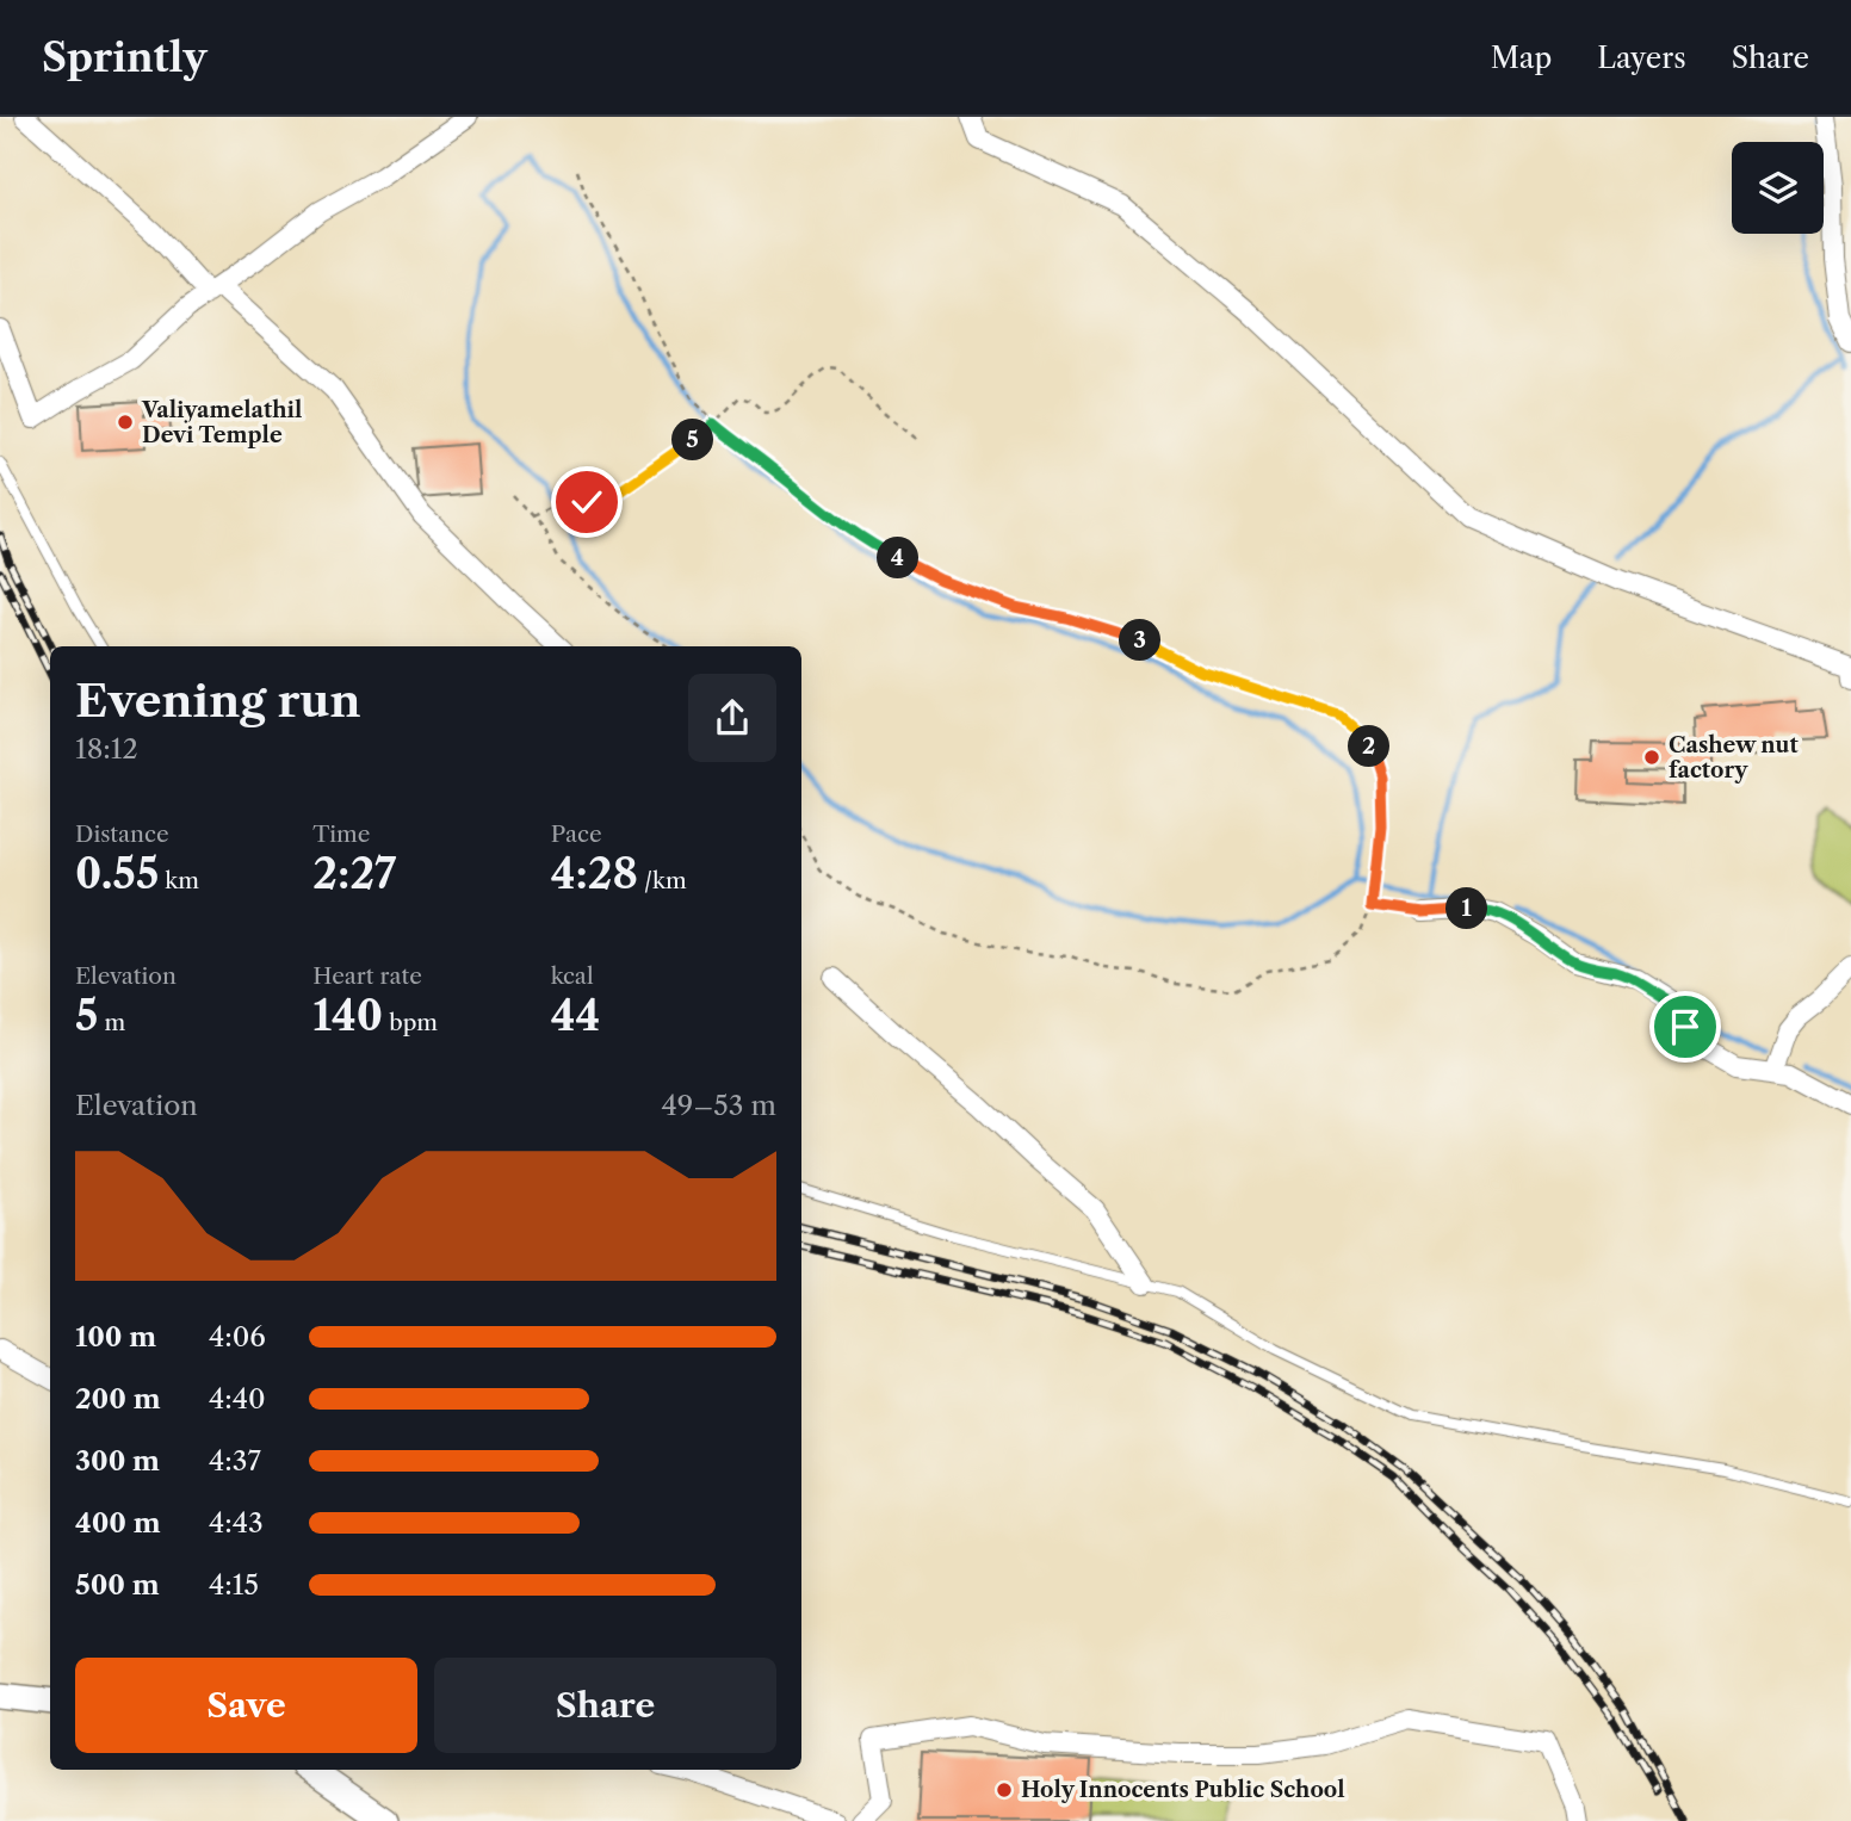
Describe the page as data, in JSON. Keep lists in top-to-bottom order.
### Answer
{
  "places": ["Valiyamelathil Devi Temple", "Cashew nut factory", "Holy Innocents Public School"],
  "page": {
    "header": "Sprintly",
    "nav": ["Map", "Layers", "Share"],
    "pins": [
      "5",
      "4",
      "3",
      "2",
      "1"
    ],
    "heading": ["Evening run", "18:12"],
    "stats": [
      ["Distance", "0.55 km"],
      ["Time", "2:27"],
      ["Pace", "4:28 /km"],
      ["Elevation", "5 m"],
      ["Heart rate", "140 bpm"],
      ["kcal", "44"]
    ],
    "chart": ["Elevation", "49–53 m"],
    "list": [
      {
        "name": "100 m",
        "note": "4:06"
      },
      {
        "name": "200 m",
        "note": "4:40"
      },
      {
        "name": "300 m",
        "note": "4:37"
      },
      {
        "name": "400 m",
        "note": "4:43"
      },
      {
        "name": "500 m",
        "note": "4:15"
      }
    ],
    "buttons": ["Save", "Share"]
  }
}
